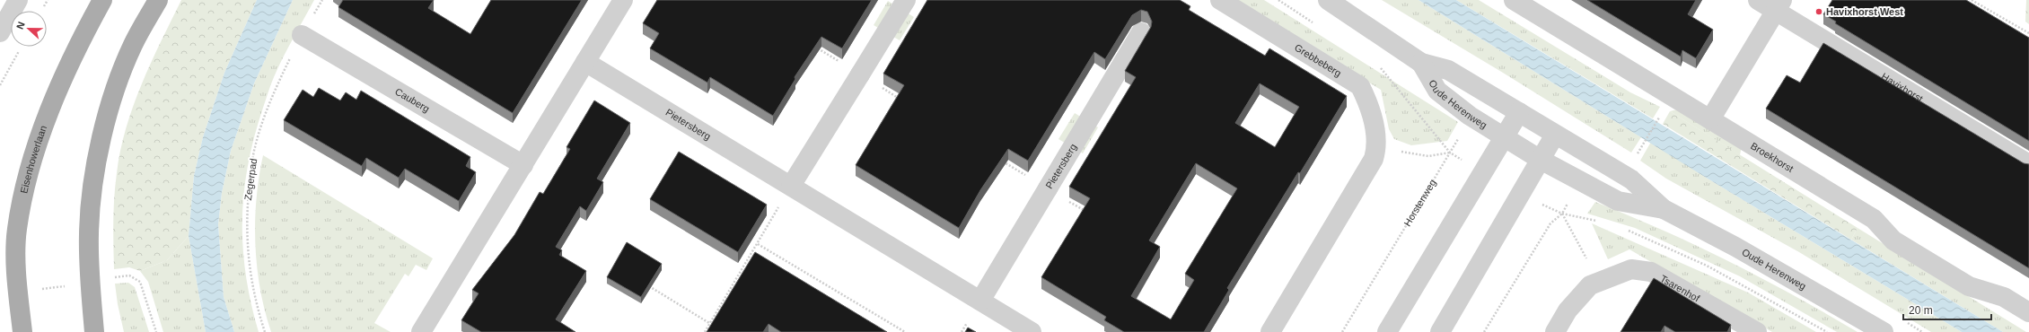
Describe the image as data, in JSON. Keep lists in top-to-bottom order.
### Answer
{
  "streets": {
    "main road": ["Eisenhowerlaan"],
    "street": [
      "Grebbeberg",
      "Havixhorst",
      "Cauberg",
      "Oude Herenweg",
      "Pietersberg",
      "Broekhorst",
      "Tsarenhof"
    ],
    "path": ["Zegerpad", "Horstenweg"]
  },
  "crossings": [
    ["Cauberg", "Zegerpad"],
    ["Oude Herenweg", "Horstenweg"]
  ],
  "places": ["Havixhorst West"],
  "scale_bar": "20 m",
  "north": "left"
}
